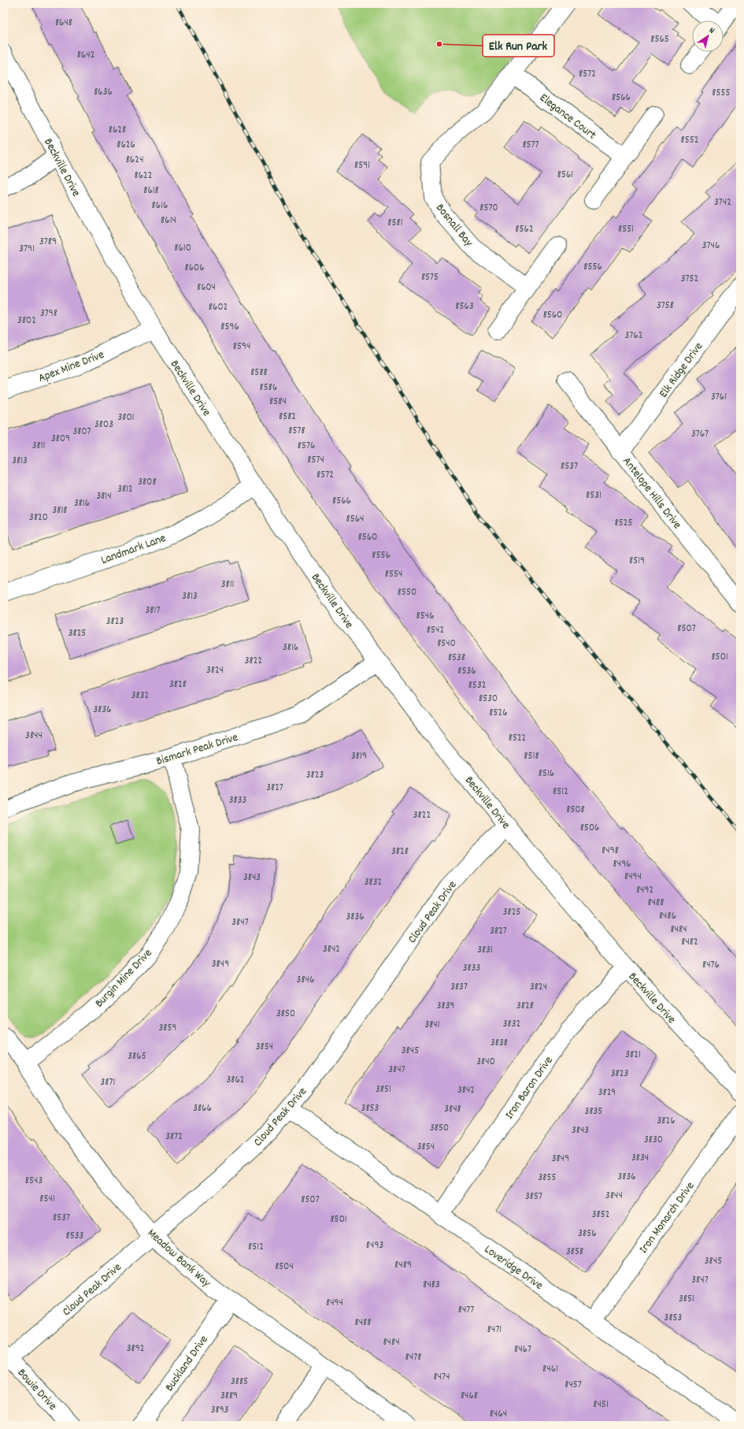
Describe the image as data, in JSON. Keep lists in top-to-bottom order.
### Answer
{
  "streets": {
    "street": [
      "Elegance Court",
      "Beckville Drive",
      "Bosnall Bay",
      "Apex Mine Drive",
      "Elk Ridge Drive",
      "Antelope Hills Drive",
      "Landmark Lane",
      "Bismark Peak Drive",
      "Cloud Peak Drive",
      "Burgin Mine Drive",
      "Iron Baron Drive",
      "Iron Monarch Drive",
      "Meadow Bank Way",
      "Loveridge Drive",
      "Buckland Drive",
      "Bowie Drive"
    ]
  },
  "crossings": [
    ["Elegance Court", "Bosnall Bay"],
    ["Beckville Drive", "Apex Mine Drive"],
    ["Beckville Drive", "Landmark Lane"],
    ["Beckville Drive", "Bismark Peak Drive"],
    ["Beckville Drive", "Cloud Peak Drive"],
    ["Beckville Drive", "Iron Baron Drive"],
    ["Elk Ridge Drive", "Antelope Hills Drive"],
    ["Bismark Peak Drive", "Burgin Mine Drive"],
    ["Cloud Peak Drive", "Meadow Bank Way"],
    ["Cloud Peak Drive", "Loveridge Drive"],
    ["Cloud Peak Drive", "Bowie Drive"],
    ["Burgin Mine Drive", "Meadow Bank Way"],
    ["Iron Baron Drive", "Loveridge Drive"],
    ["Iron Monarch Drive", "Loveridge Drive"],
    ["Meadow Bank Way", "Buckland Drive"]
  ],
  "places": ["Elk Run Park"],
  "house_numbers": [
    "8648",
    "8565",
    "8642",
    "8572",
    "8636",
    "8555",
    "8566",
    "8628",
    "8552",
    "8626",
    "8577",
    "8624",
    "8591",
    "8561",
    "8622",
    "8618",
    "3742",
    "8616",
    "8570",
    "8614",
    "8581",
    "8562",
    "8551",
    "3789",
    "3746",
    "8610",
    "3791",
    "8556",
    "8606",
    "8575",
    "3752",
    "8604",
    "3758",
    "8563",
    "8602",
    "3798",
    "8560",
    "3802",
    "8596",
    "3762",
    "8594",
    "8588",
    "8586",
    "3761",
    "8584",
    "8582",
    "3801",
    "3803",
    "8578",
    "3807",
    "3767",
    "3809",
    "3811",
    "8576",
    "8574",
    "3813",
    "8537",
    "8572",
    "3808",
    "3812",
    "8531",
    "3814",
    "8566",
    "3816",
    "3818",
    "3820",
    "8564",
    "8525",
    "8560",
    "8556",
    "8519",
    "8554",
    "3811",
    "8550",
    "3813",
    "3817",
    "8546",
    "3823",
    "8507",
    "8542",
    "3825",
    "8540",
    "3816",
    "8501",
    "8538",
    "3822",
    "3824",
    "8536",
    "3828",
    "8532",
    "3832",
    "8530",
    "3836",
    "8526",
    "3844",
    "8522",
    "3819",
    "8518",
    "8516",
    "3823",
    "3827",
    "8512",
    "3833",
    "8508",
    "3822",
    "8506",
    "8498",
    "3828",
    "8496",
    "8494",
    "3843",
    "3832",
    "8492",
    "8488",
    "3825",
    "8486",
    "3836",
    "3847",
    "8484",
    "3827",
    "8482",
    "3842",
    "3831",
    "3849",
    "8476",
    "3833",
    "3846",
    "3837",
    "3824",
    "3839",
    "3828",
    "3850",
    "3832",
    "3841",
    "3859",
    "3838",
    "3854",
    "3845",
    "3821",
    "3865",
    "3840",
    "3847",
    "3823",
    "3862",
    "3871",
    "3851",
    "3842",
    "3829",
    "3866",
    "3853",
    "3848",
    "3835",
    "3826",
    "3850",
    "3843",
    "3872",
    "3830",
    "3854",
    "3834",
    "3849",
    "3836",
    "3855",
    "8543",
    "3844",
    "3857",
    "8541",
    "8507",
    "3852",
    "8537",
    "8501",
    "3856",
    "8533",
    "8493",
    "8512",
    "3858",
    "3845",
    "8489",
    "8504",
    "3847",
    "8483",
    "3851",
    "8494",
    "8477",
    "3853",
    "8488",
    "8471",
    "8484",
    "3892",
    "8467",
    "8478",
    "8461",
    "8474",
    "3885",
    "8457",
    "3889",
    "8468",
    "8451",
    "3893",
    "8464"
  ],
  "north": "top right"
}
